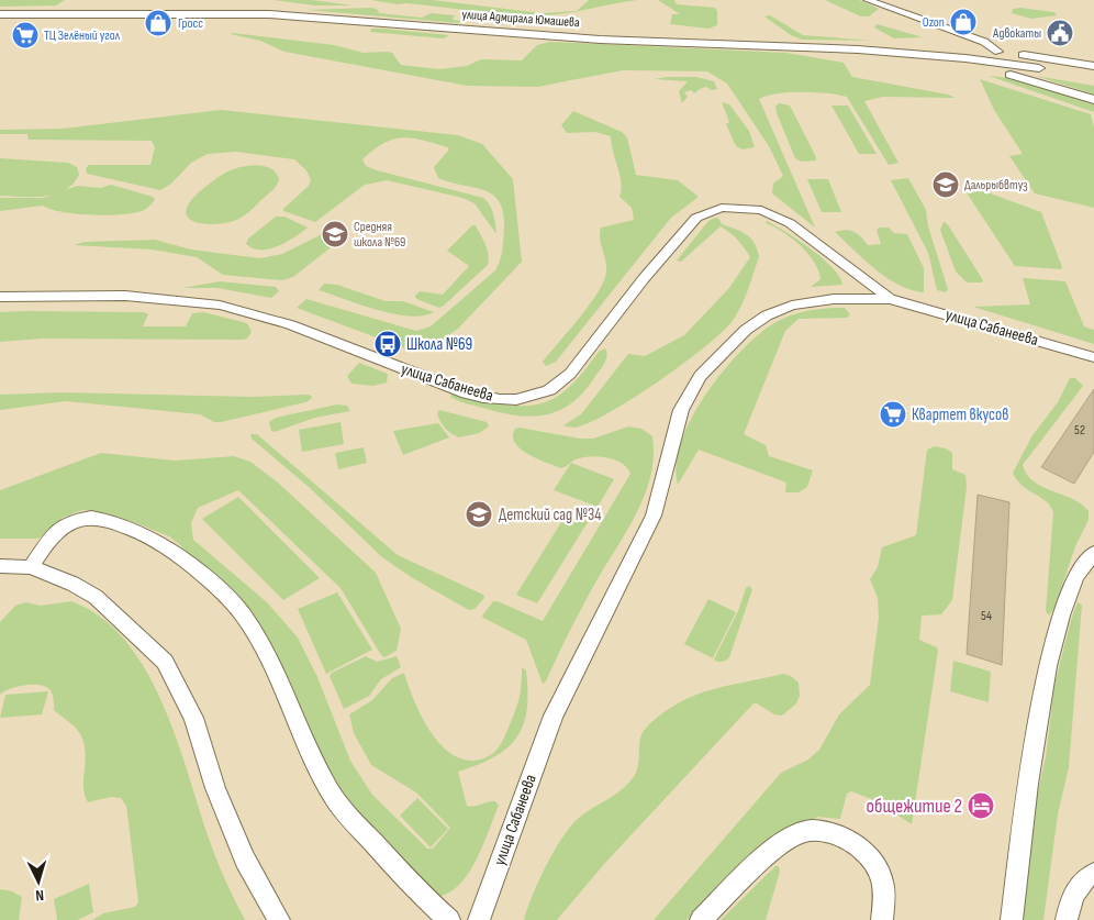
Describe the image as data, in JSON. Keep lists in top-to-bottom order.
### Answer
{
  "streets": {
    "main road": ["улица Адмирала Юмашева"],
    "street": ["улица Сабанеева"]
  },
  "places": {
    "shop": ["Ozon", "Гросс"],
    "public building": ["Адвокаты"],
    "supermarket": ["ТЦ Зелёный угол", "Квартет вкусов"],
    "school or university": ["Дальрыбвтуз", "Средняя школа №69", "Детский сад №34"],
    "bus stop": ["Школа №69"],
    "hotel": ["общежитие 2"]
  },
  "house_numbers": ["52", "54"],
  "north": "bottom"
}
